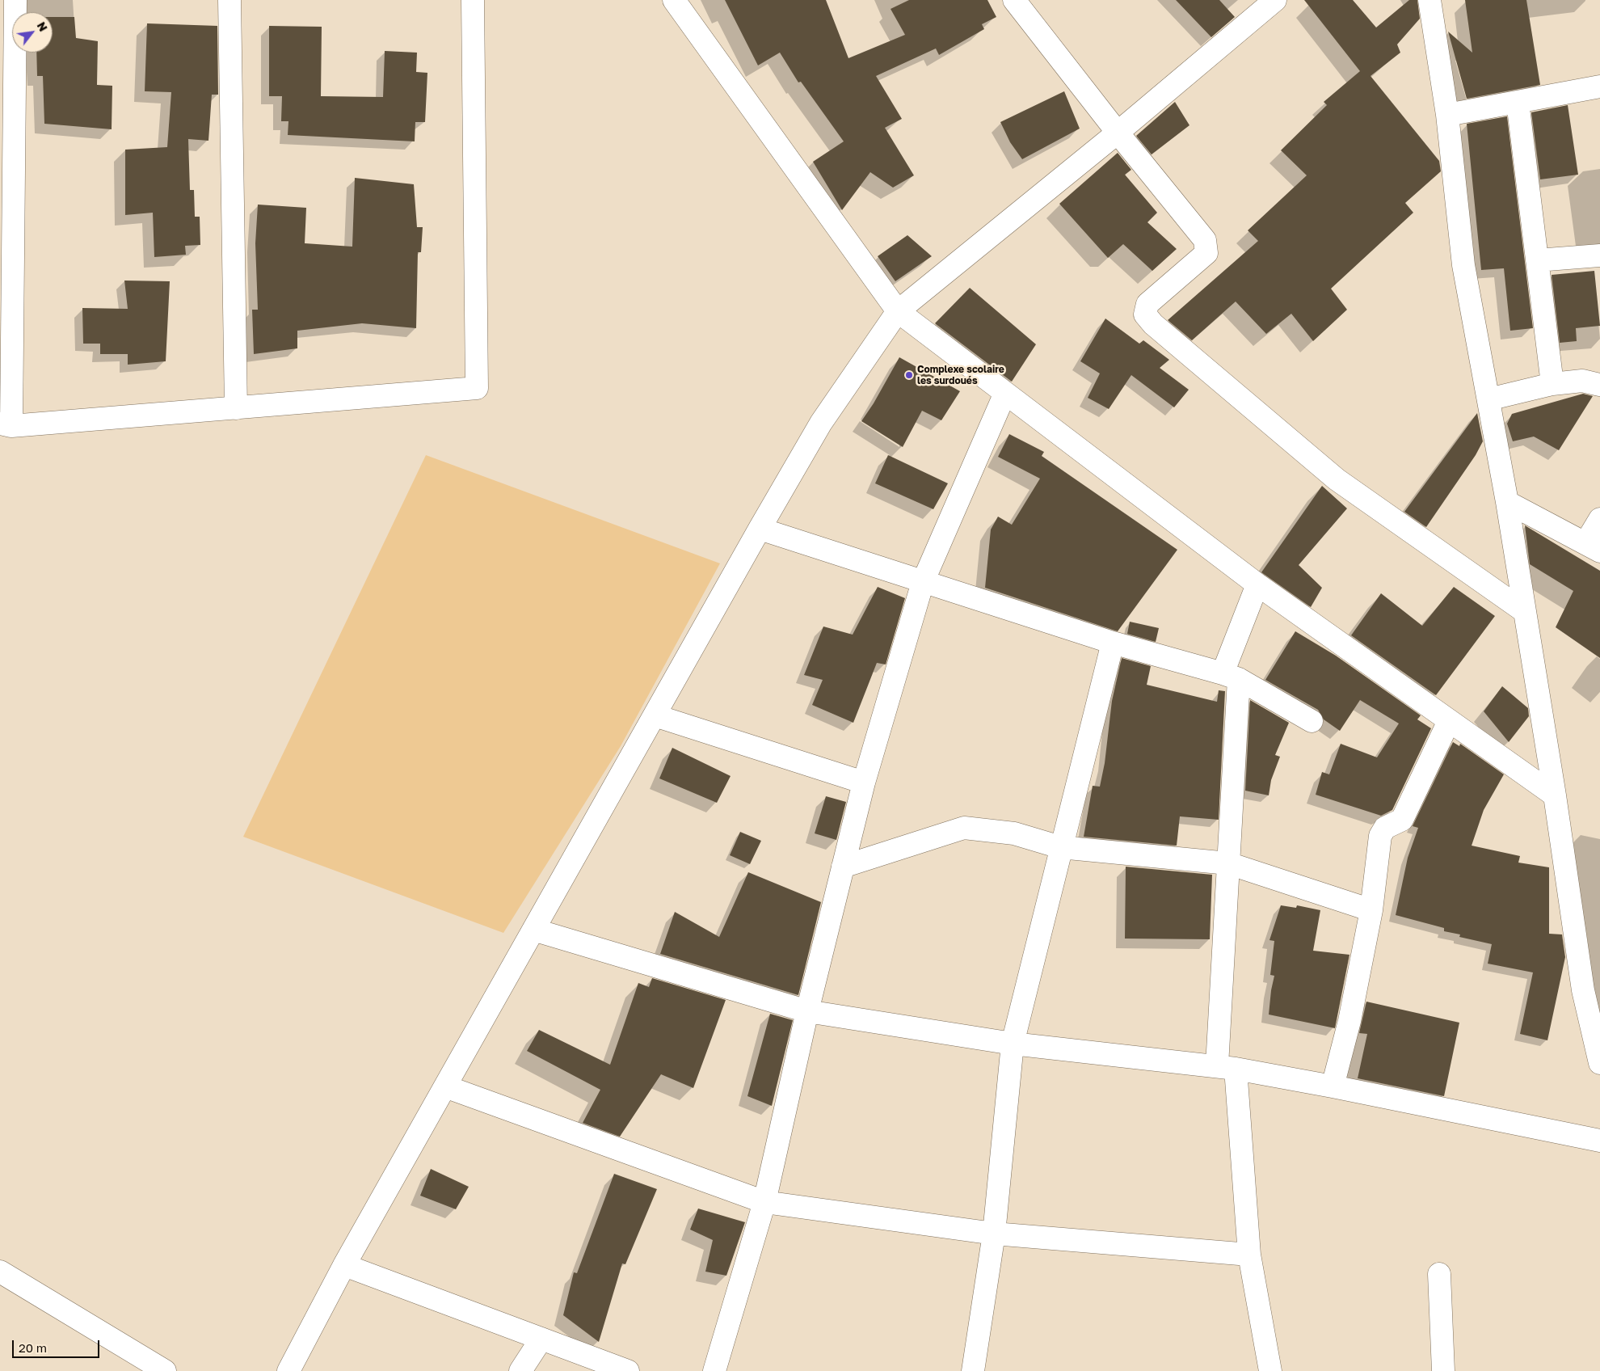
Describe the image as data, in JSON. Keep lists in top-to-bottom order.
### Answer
{
  "places": ["Complexe scolaire les surdoués"],
  "scale_bar": "20 m",
  "north": "top right"
}
